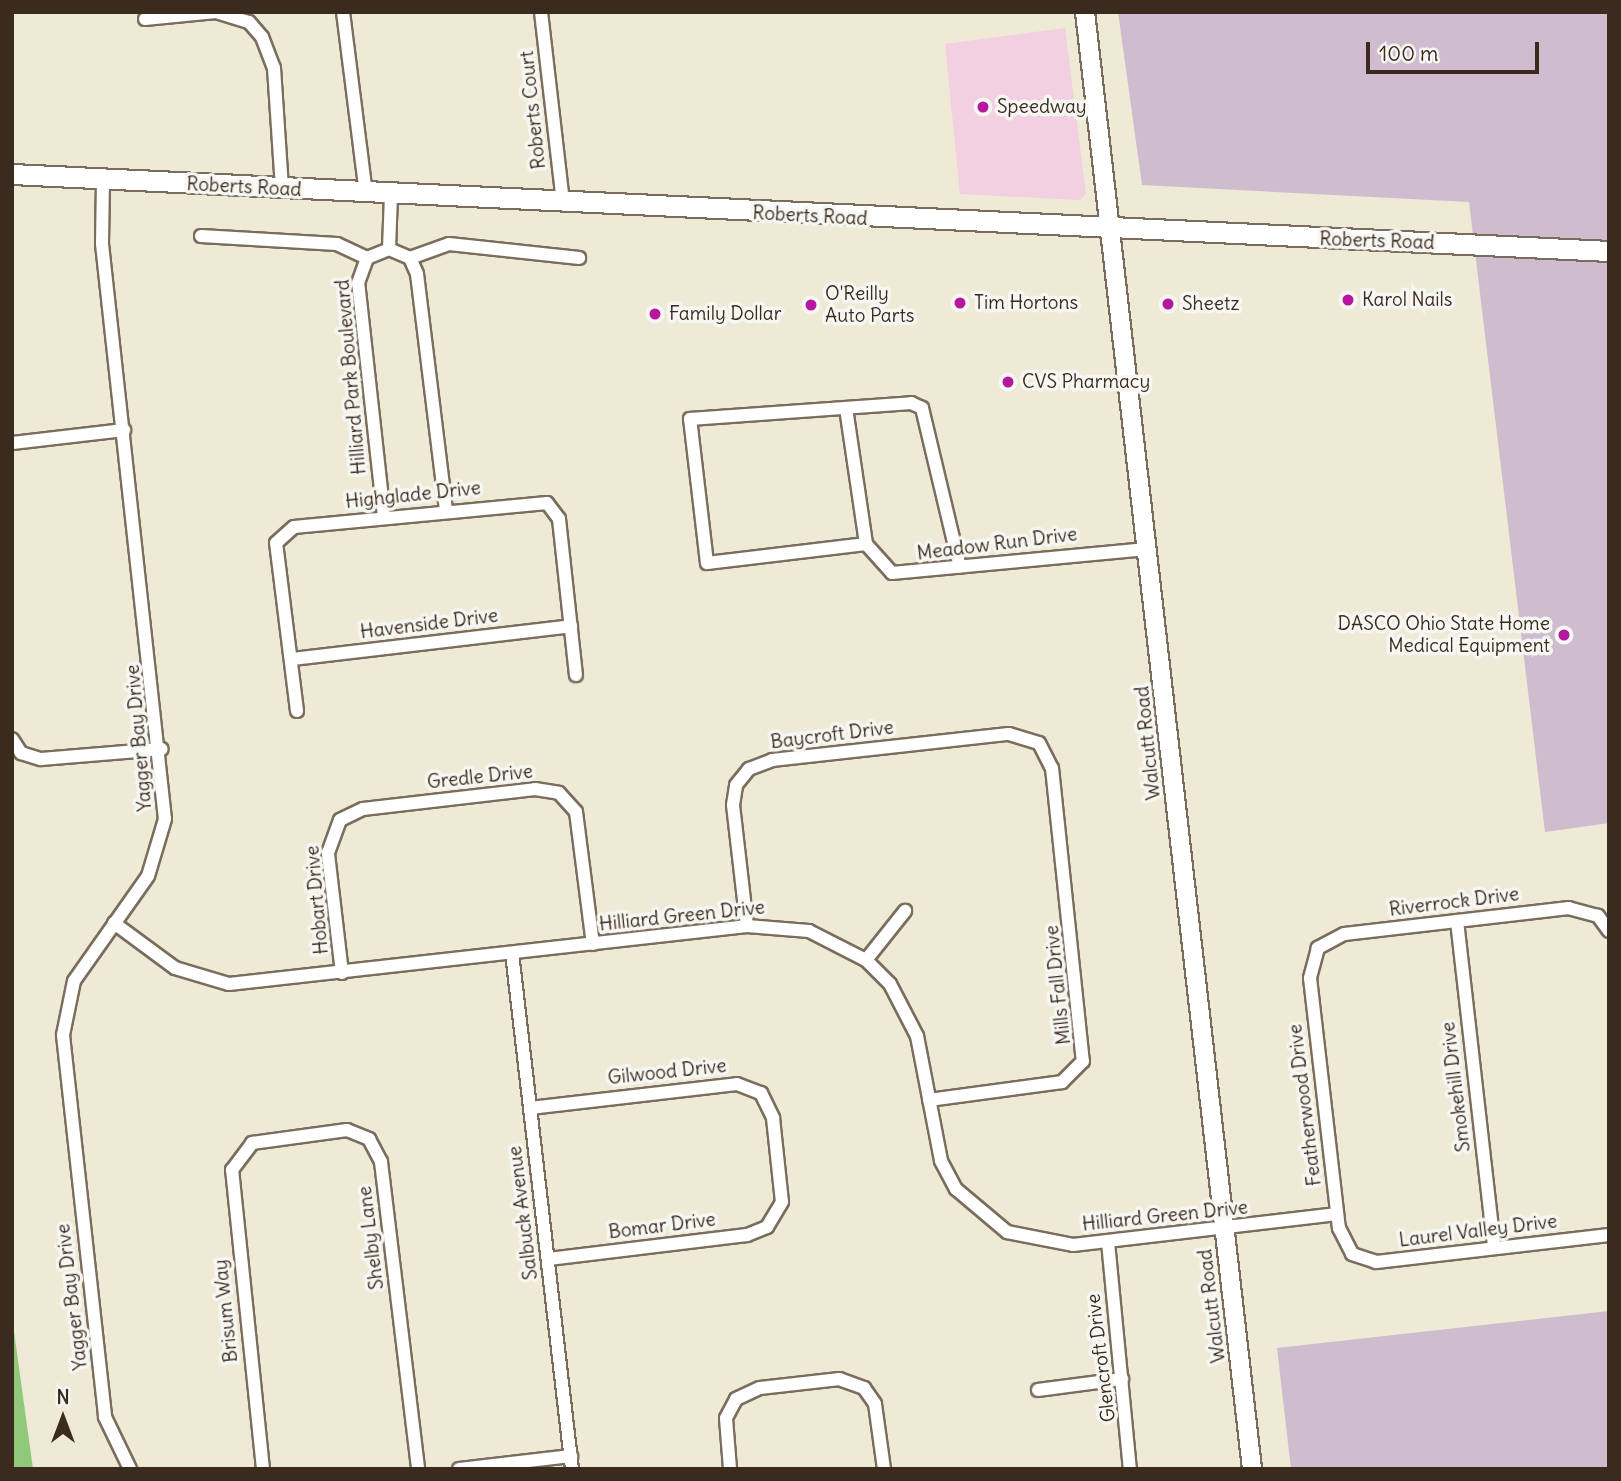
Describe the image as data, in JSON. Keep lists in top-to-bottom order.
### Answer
{
  "streets": {
    "main road": ["Roberts Road"],
    "street": [
      "Roberts Court",
      "Hilliard Park Boulevard",
      "Highglade Drive",
      "Meadow Run Drive",
      "Havenside Drive",
      "Baycroft Drive",
      "Yagger Bay Drive",
      "Walcutt Road",
      "Gredle Drive",
      "Hobart Drive",
      "Riverrock Drive",
      "Hilliard Green Drive",
      "Mills Fall Drive",
      "Gilwood Drive",
      "Smokehill Drive",
      "Featherwood Drive",
      "Salbuck Avenue",
      "Bomar Drive",
      "Laurel Valley Drive",
      "Shelby Lane",
      "Brisum Way",
      "Glencroft Drive"
    ]
  },
  "crossings": [
    ["Roberts Court", "Roberts Road"],
    ["Roberts Road", "Yagger Bay Drive"],
    ["Roberts Road", "Walcutt Road"],
    ["Hilliard Park Boulevard", "Highglade Drive"],
    ["Highglade Drive", "Havenside Drive"],
    ["Meadow Run Drive", "Walcutt Road"],
    ["Baycroft Drive", "Hilliard Green Drive"],
    ["Baycroft Drive", "Mills Fall Drive"],
    ["Yagger Bay Drive", "Hilliard Green Drive"],
    ["Walcutt Road", "Hilliard Green Drive"],
    ["Gredle Drive", "Hobart Drive"],
    ["Gredle Drive", "Hilliard Green Drive"],
    ["Hobart Drive", "Hilliard Green Drive"],
    ["Riverrock Drive", "Smokehill Drive"],
    ["Riverrock Drive", "Featherwood Drive"],
    ["Hilliard Green Drive", "Mills Fall Drive"],
    ["Hilliard Green Drive", "Featherwood Drive"],
    ["Hilliard Green Drive", "Salbuck Avenue"],
    ["Hilliard Green Drive", "Glencroft Drive"],
    ["Gilwood Drive", "Salbuck Avenue"],
    ["Gilwood Drive", "Bomar Drive"],
    ["Smokehill Drive", "Laurel Valley Drive"],
    ["Featherwood Drive", "Laurel Valley Drive"],
    ["Salbuck Avenue", "Bomar Drive"],
    ["Shelby Lane", "Brisum Way"]
  ],
  "places": [
    "Speedway",
    "Karol Nails",
    "Tim Hortons",
    "Sheetz",
    "O'Reilly Auto Parts",
    "Family Dollar",
    "CVS Pharmacy",
    "DASCO Ohio State Home Medical Equipment"
  ],
  "scale_bar": "100 m",
  "north": "top"
}
